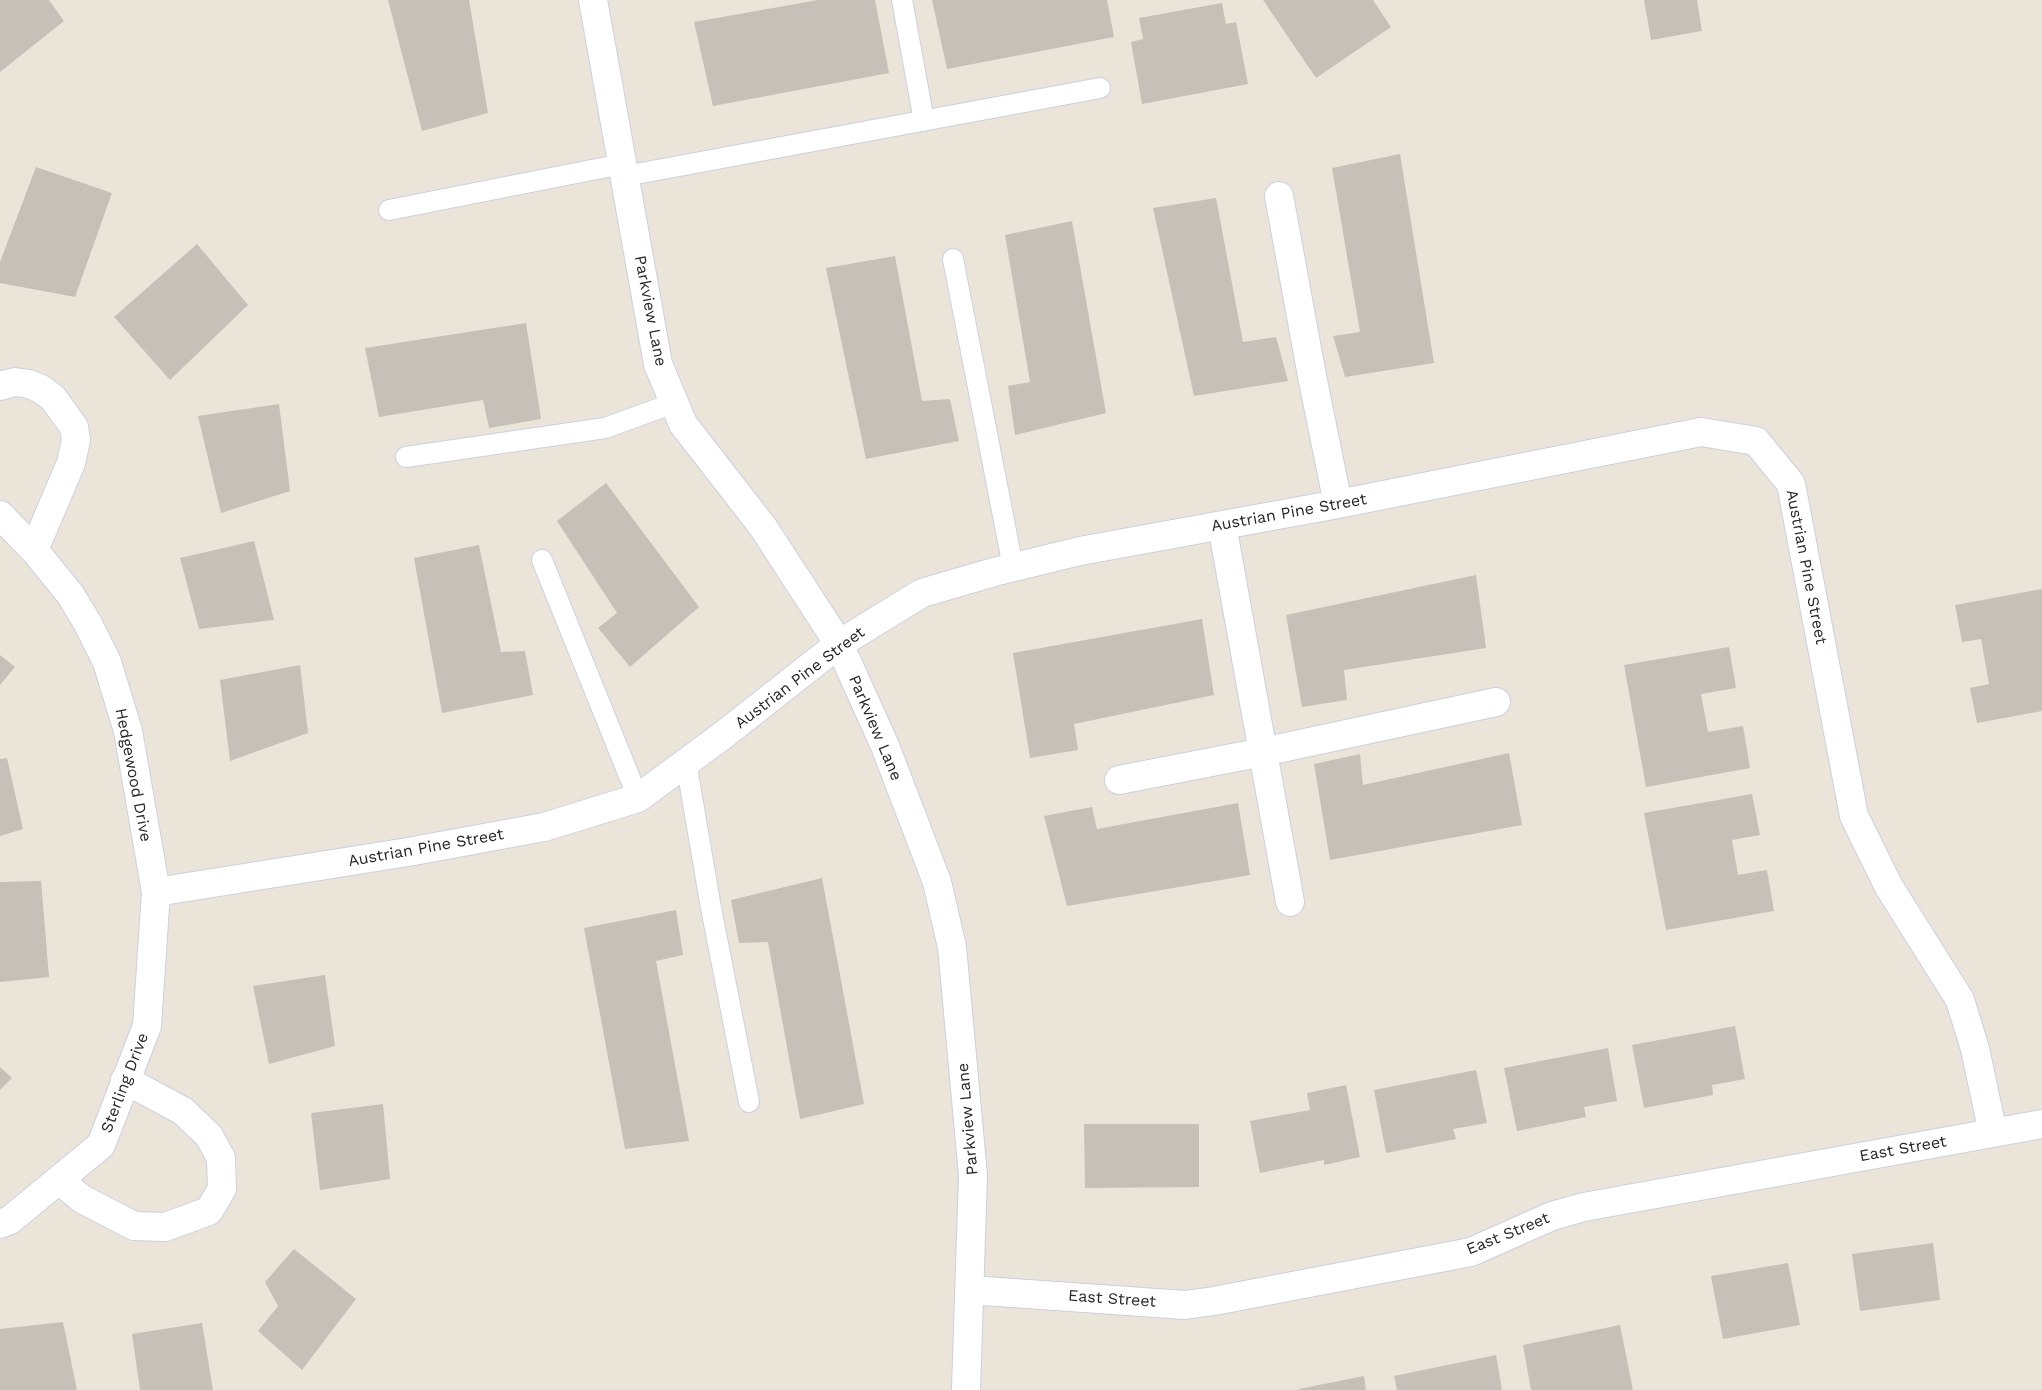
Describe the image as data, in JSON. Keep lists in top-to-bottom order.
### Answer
{
  "streets": {
    "street": [
      "Parkview Lane",
      "Austrian Pine Street",
      "Hedgewood Drive",
      "Sterling Drive",
      "East Street"
    ]
  },
  "crossings": [
    ["Parkview Lane", "Austrian Pine Street"],
    ["Parkview Lane", "East Street"],
    ["Austrian Pine Street", "Hedgewood Drive"],
    ["Austrian Pine Street", "Sterling Drive"],
    ["Austrian Pine Street", "East Street"],
    ["Hedgewood Drive", "Sterling Drive"]
  ]
}
